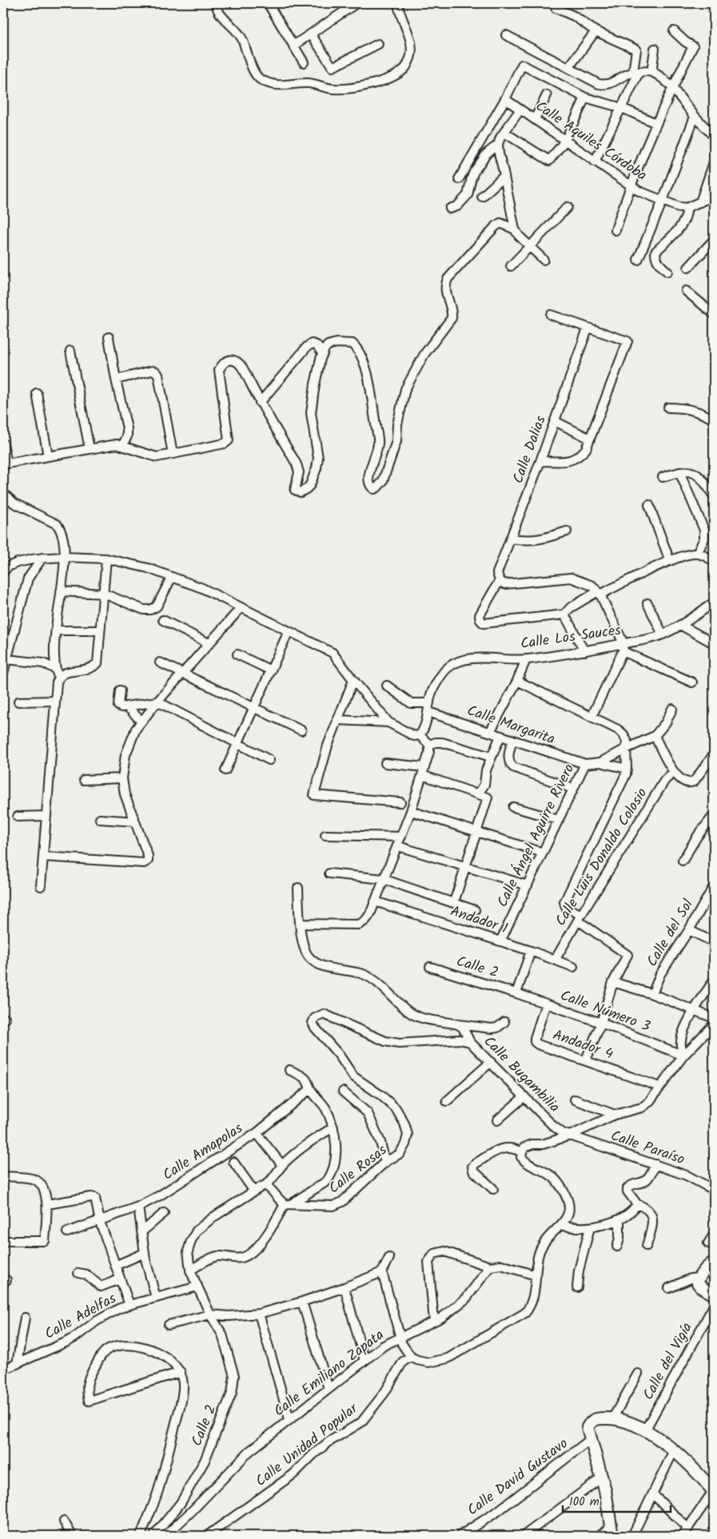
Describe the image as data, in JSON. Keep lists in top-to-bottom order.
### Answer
{
  "streets": {
    "street": [
      "Calle Aquiles Córdoba",
      "Calle Dalias",
      "Calle Los Sauces",
      "Calle Margarita",
      "Calle Ángel Aguirre Rivero",
      "Calle Luis Donaldo Colosio",
      "Andador 1",
      "Calle del Sol",
      "Calle 2",
      "Calle Número 3",
      "Andador 4",
      "Calle Bugambilia",
      "Calle Paraíso",
      "Calle Amapolas",
      "Calle Rosas",
      "Calle Adelfas",
      "Calle del Vigía",
      "Calle Emiliano Zapata",
      "Calle Unidad Popular",
      "Calle David Gustavo"
    ]
  },
  "crossings": [
    ["Calle Los Sauces", "Calle Margarita"],
    ["Calle Margarita", "Calle Ángel Aguirre Rivero"],
    ["Calle Ángel Aguirre Rivero", "Andador 1"],
    ["Calle Luis Donaldo Colosio", "Andador 1"],
    ["Calle 2", "Calle Número 3"],
    ["Calle 2", "Calle Adelfas"],
    ["Calle Número 3", "Andador 4"],
    ["Calle Bugambilia", "Calle Paraíso"],
    ["Calle Bugambilia", "Calle Rosas"]
  ],
  "scale_bar": "100 m"
}
